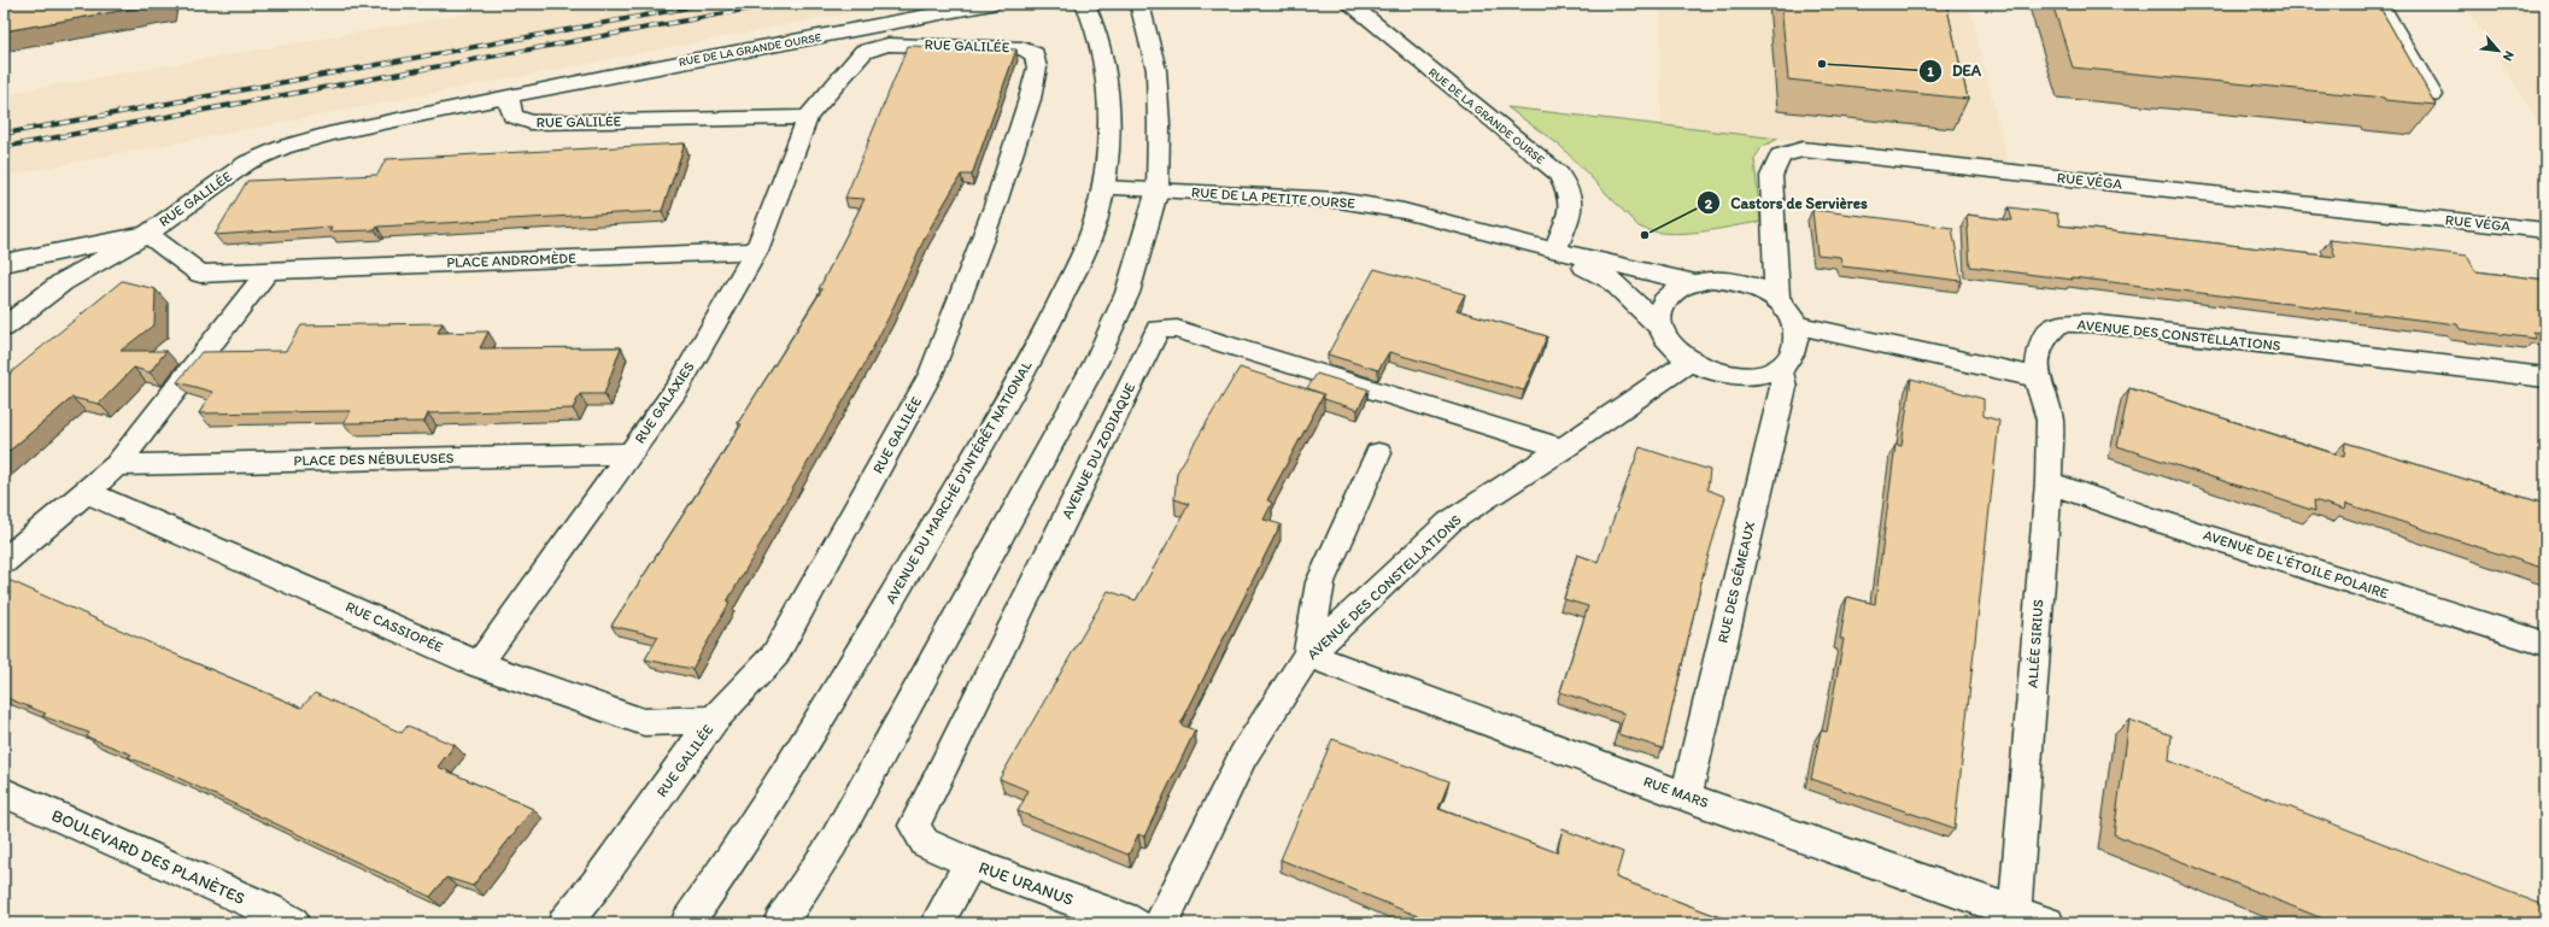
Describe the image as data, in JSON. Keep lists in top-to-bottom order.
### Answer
{
  "streets": {
    "street": [
      "RUE GALILÉE",
      "RUE DE LA GRANDE OURSE",
      "RUE VÉGA",
      "RUE DE LA PETITE OURSE",
      "PLACE ANDROMÈDE",
      "AVENUE DES CONSTELLATIONS",
      "RUE GALAXIES",
      "AVENUE DU ZODIAQUE",
      "PLACE DES NÉBULEUSES",
      "AVENUE DU MARCHÉ D'INTÉRÊT NATIONAL",
      "AVENUE DE L'ÉTOILE POLAIRE",
      "RUE DES GÉMEAUX",
      "RUE CASSIOPÉE",
      "ALLÉE SIRIUS",
      "RUE MARS",
      "BOULEVARD DES PLANÈTES",
      "RUE URANUS"
    ]
  },
  "crossings": [
    ["RUE GALILÉE", "RUE DE LA GRANDE OURSE"],
    ["RUE GALILÉE", "PLACE ANDROMÈDE"],
    ["RUE GALILÉE", "RUE GALAXIES"],
    ["RUE GALILÉE", "RUE CASSIOPÉE"],
    ["RUE DE LA GRANDE OURSE", "RUE DE LA PETITE OURSE"],
    ["RUE VÉGA", "RUE DE LA PETITE OURSE"],
    ["RUE VÉGA", "AVENUE DES CONSTELLATIONS"],
    ["RUE VÉGA", "RUE DES GÉMEAUX"],
    ["RUE DE LA PETITE OURSE", "AVENUE DES CONSTELLATIONS"],
    ["RUE DE LA PETITE OURSE", "AVENUE DU MARCHÉ D'INTÉRÊT NATIONAL"],
    ["RUE DE LA PETITE OURSE", "RUE DES GÉMEAUX"],
    ["PLACE ANDROMÈDE", "RUE GALAXIES"],
    ["AVENUE DES CONSTELLATIONS", "AVENUE DU ZODIAQUE"],
    ["AVENUE DES CONSTELLATIONS", "RUE DES GÉMEAUX"],
    ["AVENUE DES CONSTELLATIONS", "ALLÉE SIRIUS"],
    ["AVENUE DES CONSTELLATIONS", "RUE MARS"],
    ["RUE GALAXIES", "PLACE DES NÉBULEUSES"],
    ["RUE GALAXIES", "RUE CASSIOPÉE"],
    ["AVENUE DU ZODIAQUE", "RUE URANUS"],
    ["AVENUE DE L'ÉTOILE POLAIRE", "ALLÉE SIRIUS"],
    ["RUE DES GÉMEAUX", "RUE MARS"],
    ["ALLÉE SIRIUS", "RUE MARS"]
  ],
  "places": ["DEA", "Castors de Servières"],
  "north": "bottom right"
}
